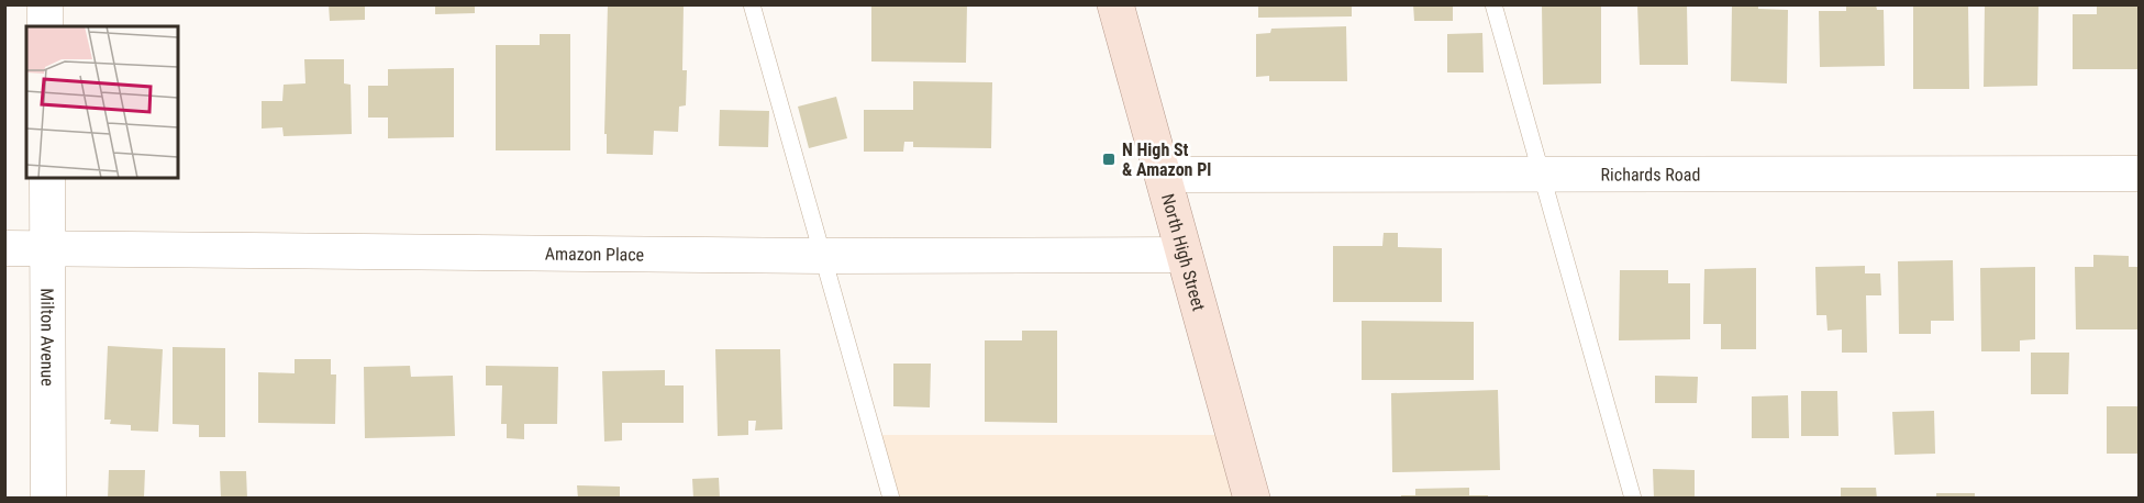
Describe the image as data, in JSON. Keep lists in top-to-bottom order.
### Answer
{
  "streets": {
    "main road": ["North High Street"],
    "street": ["Richards Road", "Amazon Place", "Milton Avenue"]
  },
  "crossings": [
    ["Richards Road", "North High Street"],
    ["North High Street", "Amazon Place"],
    ["Amazon Place", "Milton Avenue"]
  ],
  "places": {
    "transit": ["N High St & Amazon Pl"]
  }
}
